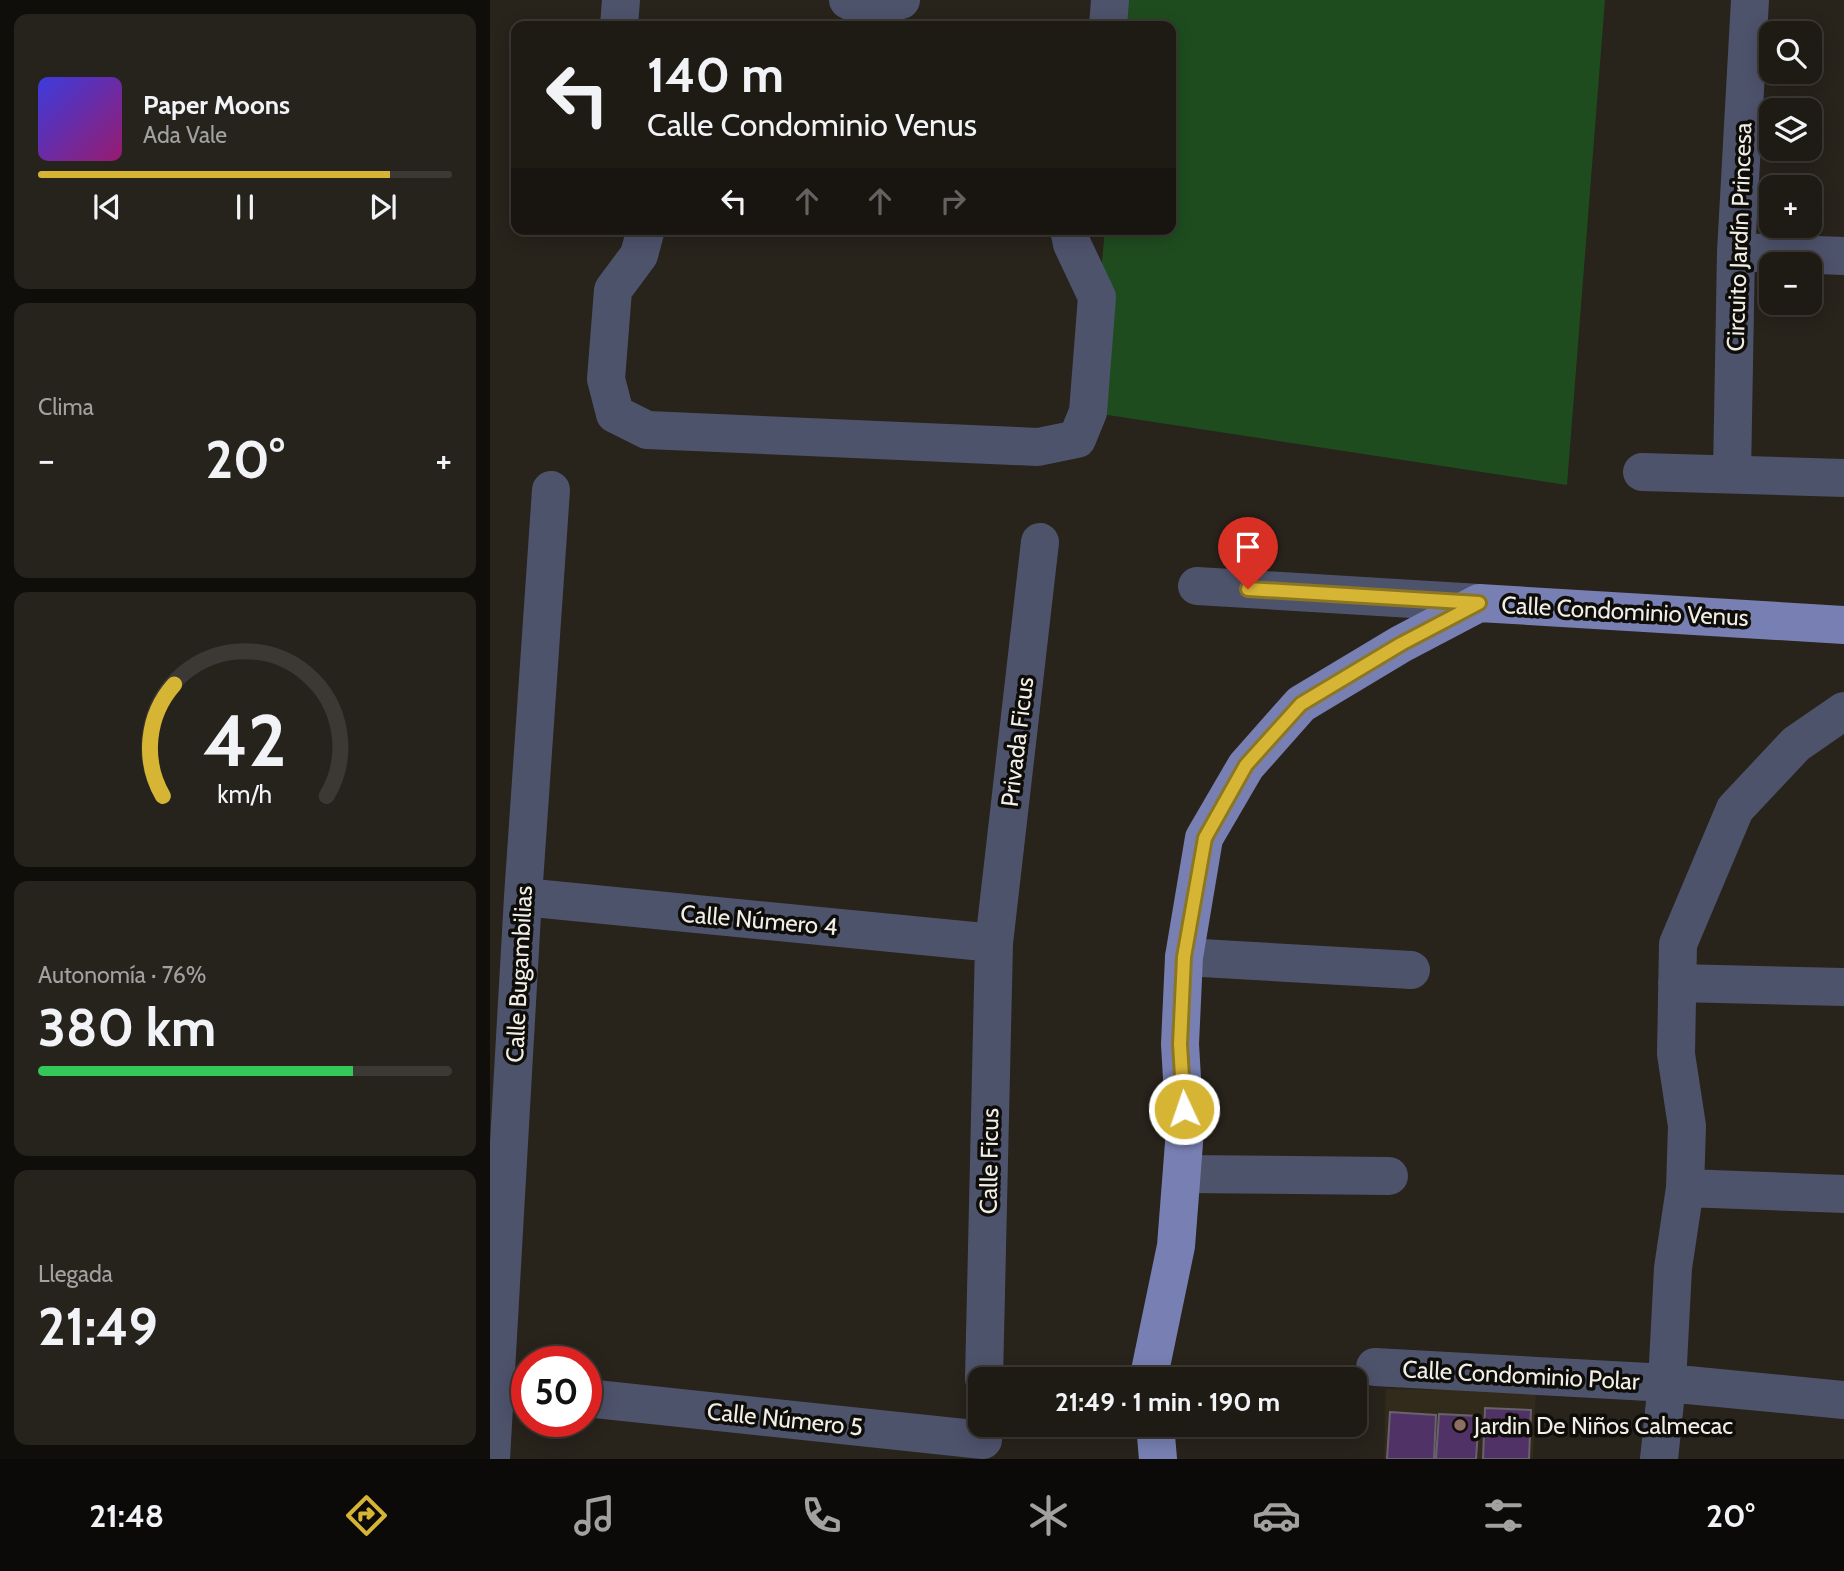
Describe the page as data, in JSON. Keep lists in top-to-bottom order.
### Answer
{
  "streets": {
    "main road": ["Calle Condominio Venus"],
    "street": [
      "Circuito Jardín Princesa",
      "Privada Ficus",
      "Calle Número 4",
      "Calle Bugambilias",
      "Calle Ficus",
      "Calle Condominio Polar",
      "Calle Número 5"
    ]
  },
  "crossings": [
    ["Privada Ficus", "Calle Número 4"],
    ["Privada Ficus", "Calle Ficus"],
    ["Calle Número 4", "Calle Bugambilias"],
    ["Calle Número 4", "Calle Ficus"]
  ],
  "places": ["Jardin De Niños Calmecac"],
  "page": {
    "map_buttons": ["+", "−"],
    "turn": ["140 m", "Calle Condominio Venus"],
    "song": ["Paper Moons", "Ada Vale"],
    "tile": [
      "Clima",
      ["Autonomía · 76%", "380 km"],
      ["Llegada", "21:49"]
    ],
    "heat": ["−", "20°", "+"],
    "limit": "50",
    "trip": "21:49 · 1 min · 190 m",
    "tabs": ["21:48", "20°"],
    "gauge": ["42", "km/h"]
  }
}
